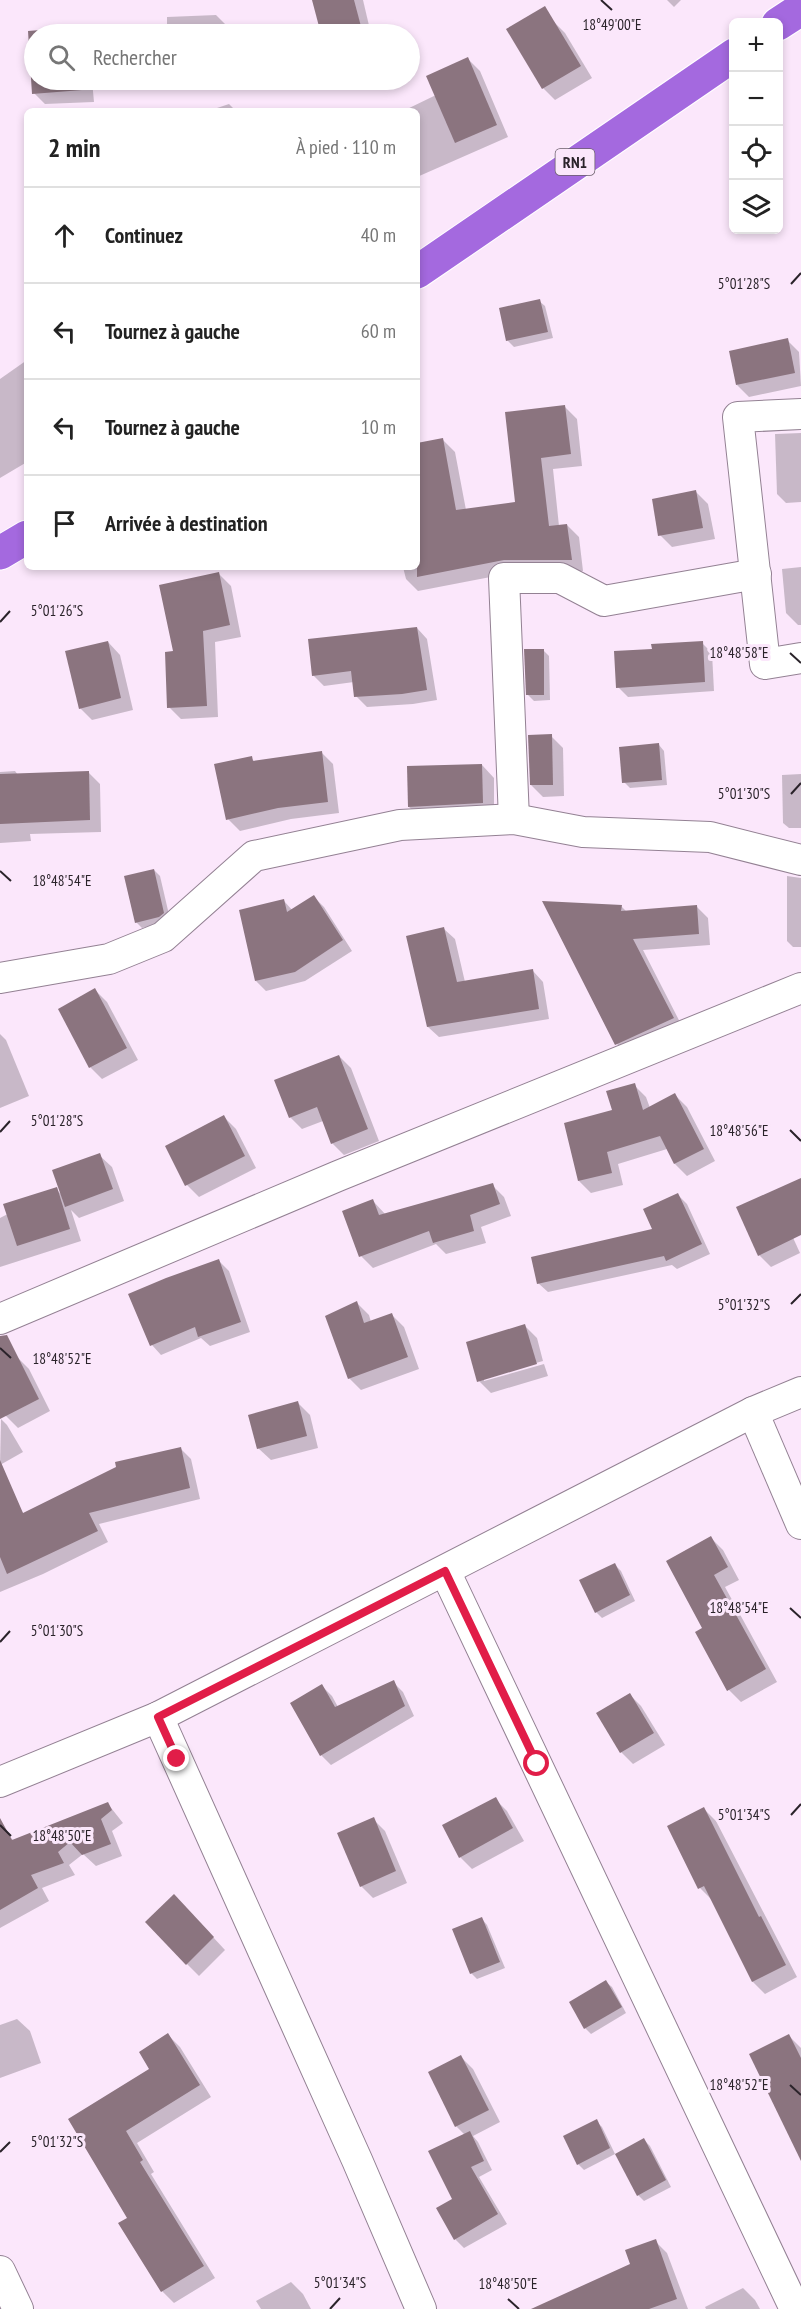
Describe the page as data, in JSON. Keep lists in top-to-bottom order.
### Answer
{
  "streets": {
    "highway": ["RN1"]
  },
  "page": {
    "map_buttons": ["+", "−"],
    "search": "Rechercher",
    "heading": ["2 min", "À pied · 110 m"],
    "list": [
      ["Continuez", "40 m"],
      ["Tournez à gauche", "60 m"],
      ["Tournez à gauche", "10 m"],
      "Arrivée à destination"
    ]
  },
  "coordinates": [
    "18°49'00\"E",
    "5°01'28\"S",
    "5°01'26\"S",
    "18°48'58\"E",
    "5°01'30\"S",
    "18°48'54\"E",
    "18°48'56\"E",
    "5°01'32\"S",
    "18°48'52\"E",
    "5°01'34\"S",
    "18°48'50\"E"
  ]
}
